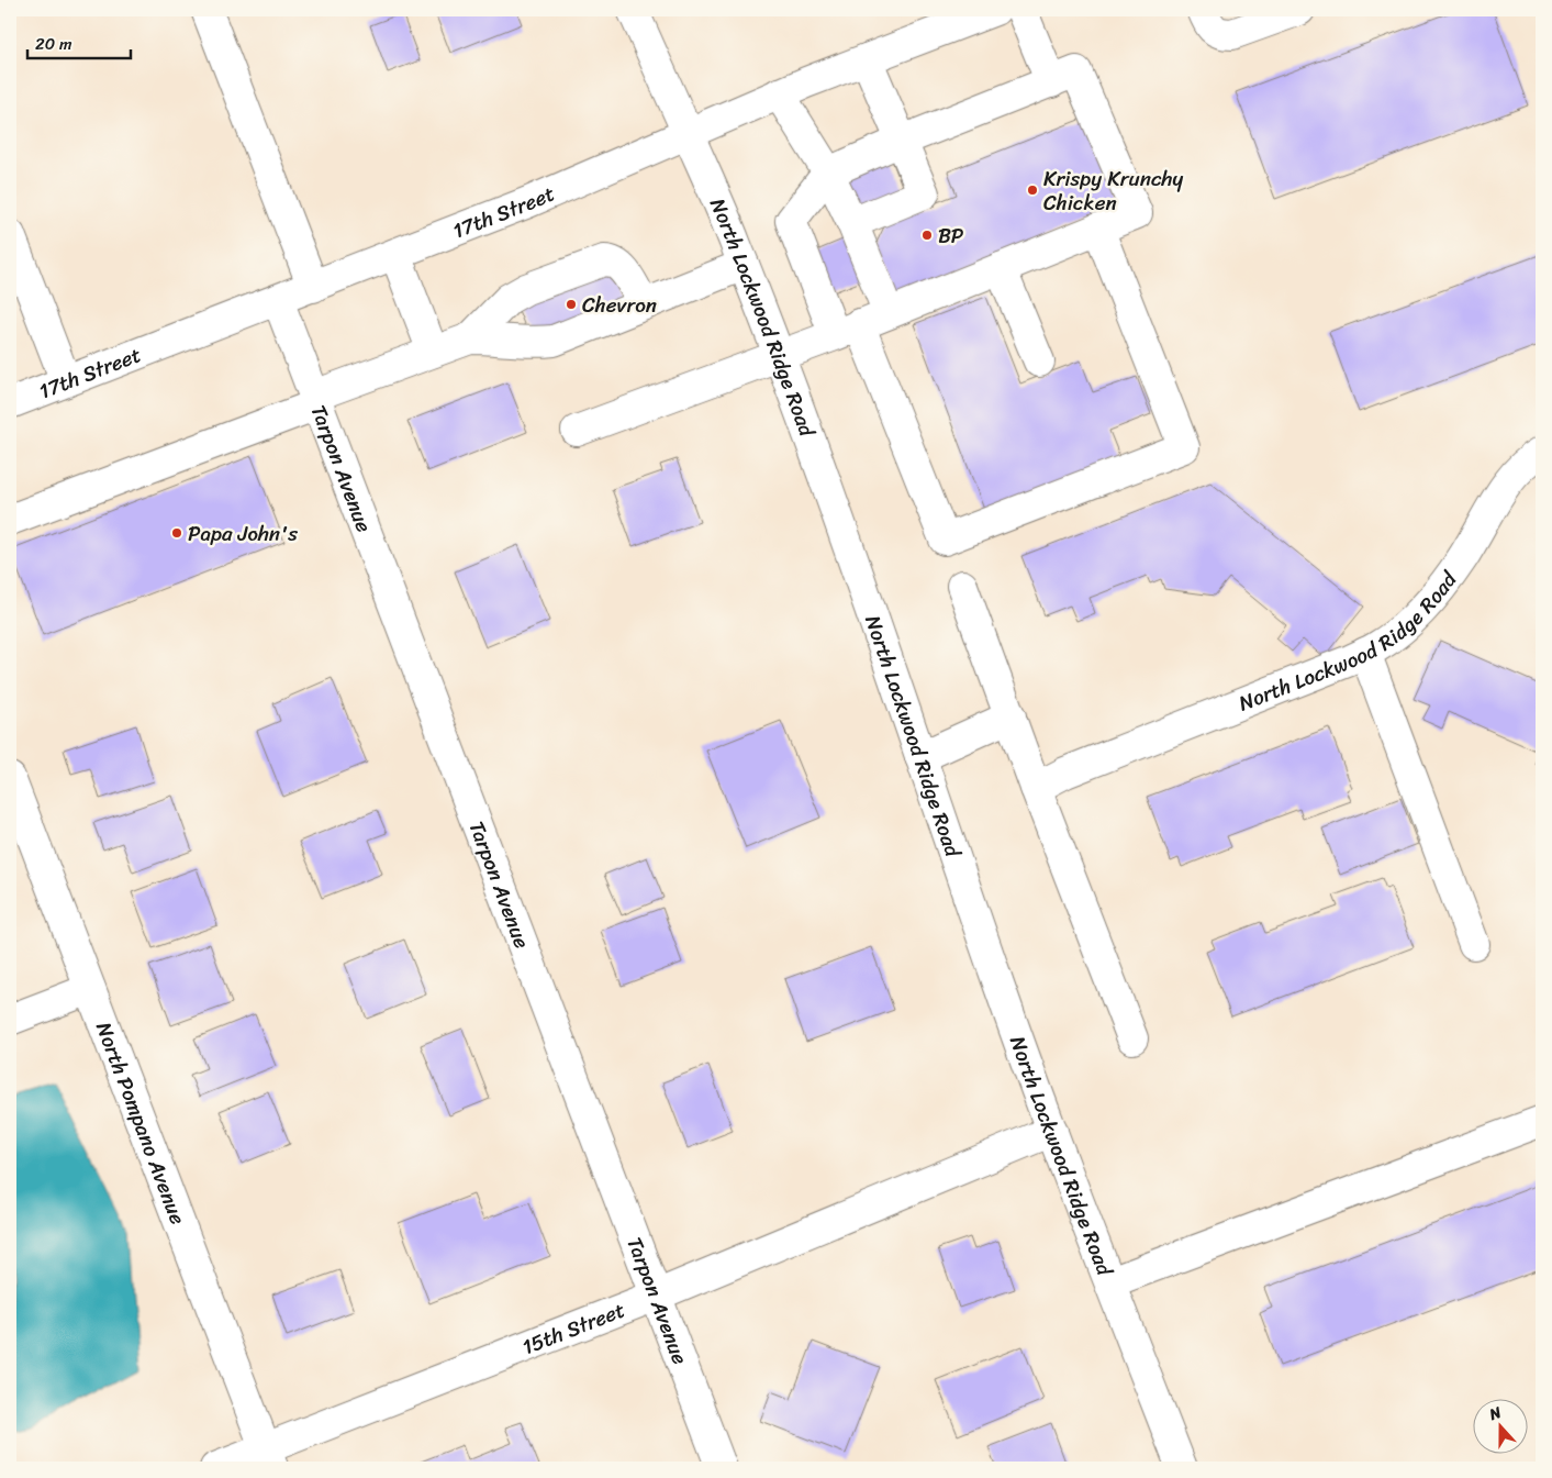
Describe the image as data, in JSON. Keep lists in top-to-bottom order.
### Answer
{
  "streets": {
    "street": [
      "17th Street",
      "North Lockwood Ridge Road",
      "Tarpon Avenue",
      "North Pompano Avenue",
      "15th Street"
    ]
  },
  "crossings": [
    ["17th Street", "North Lockwood Ridge Road"],
    ["17th Street", "Tarpon Avenue"],
    ["North Lockwood Ridge Road", "15th Street"],
    ["Tarpon Avenue", "15th Street"],
    ["North Pompano Avenue", "15th Street"]
  ],
  "places": [
    "Krispy Krunchy Chicken",
    "BP",
    "Chevron",
    "Papa John's"
  ],
  "scale_bar": "20 m",
  "north": "top"
}
